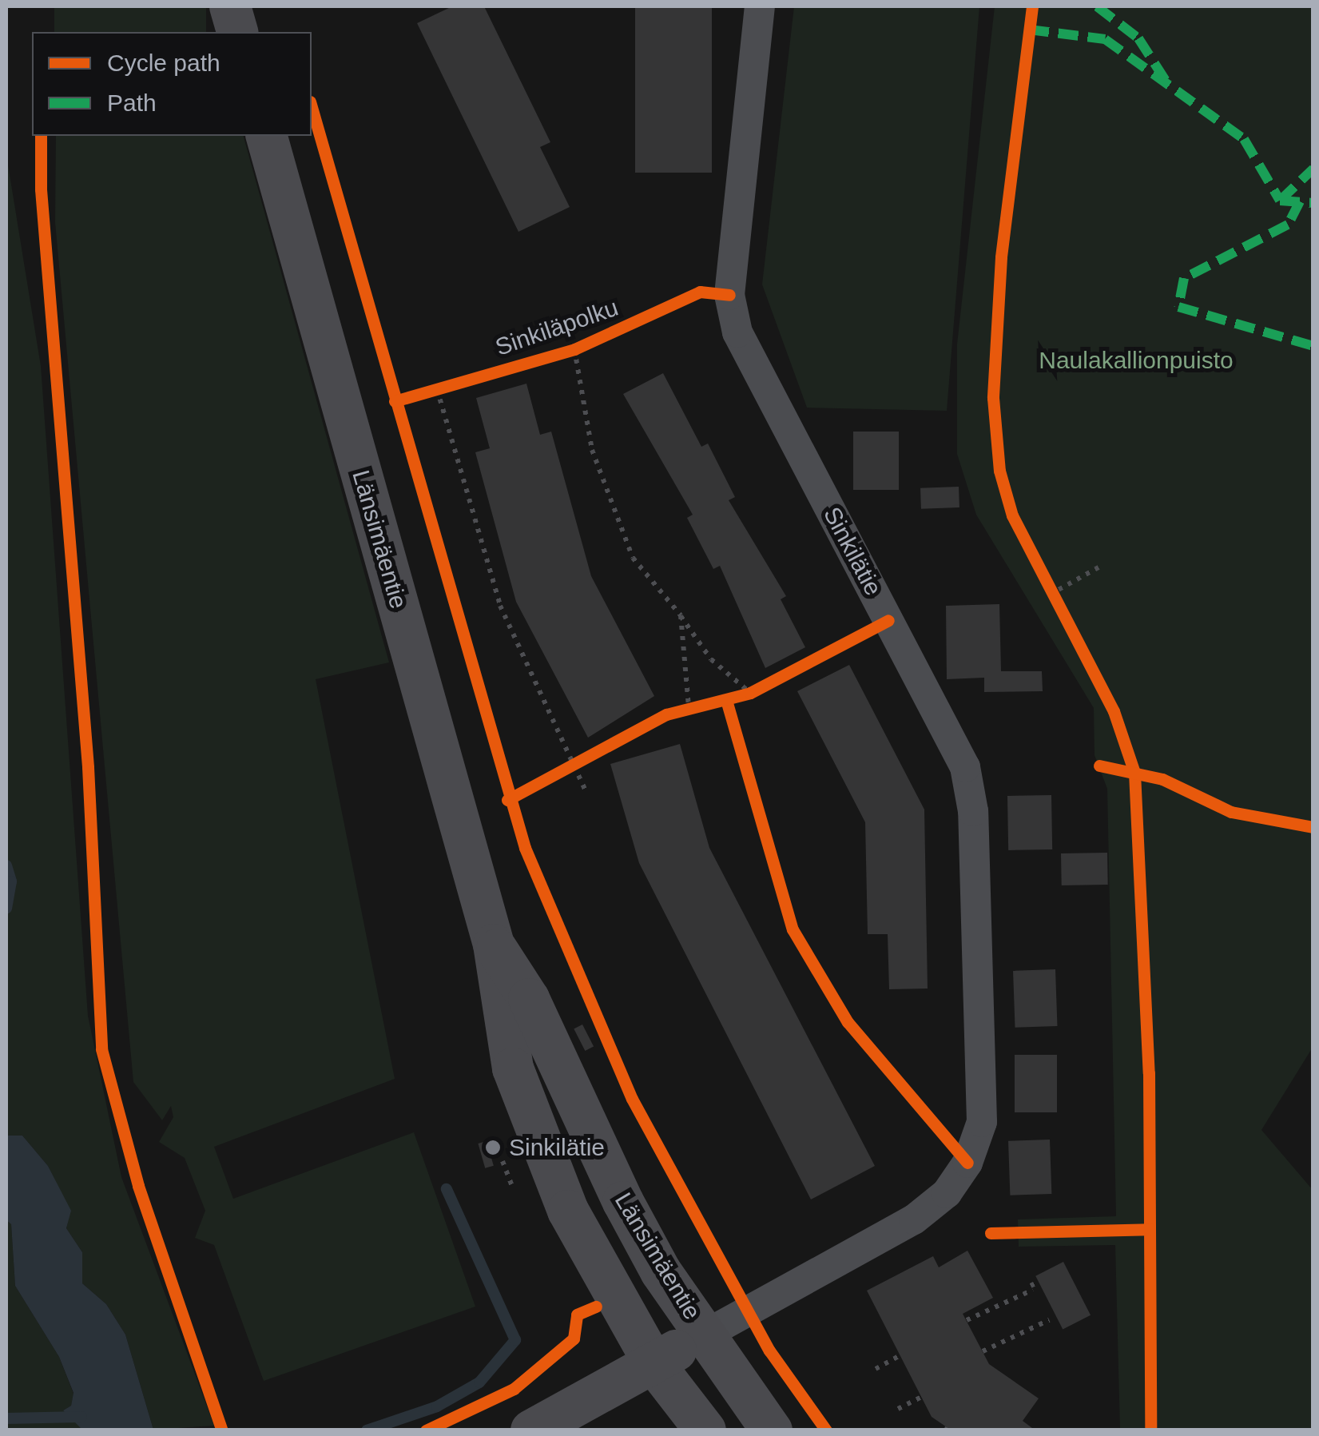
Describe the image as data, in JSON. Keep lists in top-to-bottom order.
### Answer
{
  "streets": {
    "main road": ["Länsimäentie"],
    "street": ["Sinkilätie"],
    "cycle path": ["Sinkiläpolku"]
  },
  "crossings": [
    ["Länsimäentie", "Sinkilätie"]
  ],
  "parks": ["Naulakallionpuisto"],
  "places": ["Sinkilätie"],
  "legend": ["Cycle path", "Path"]
}
